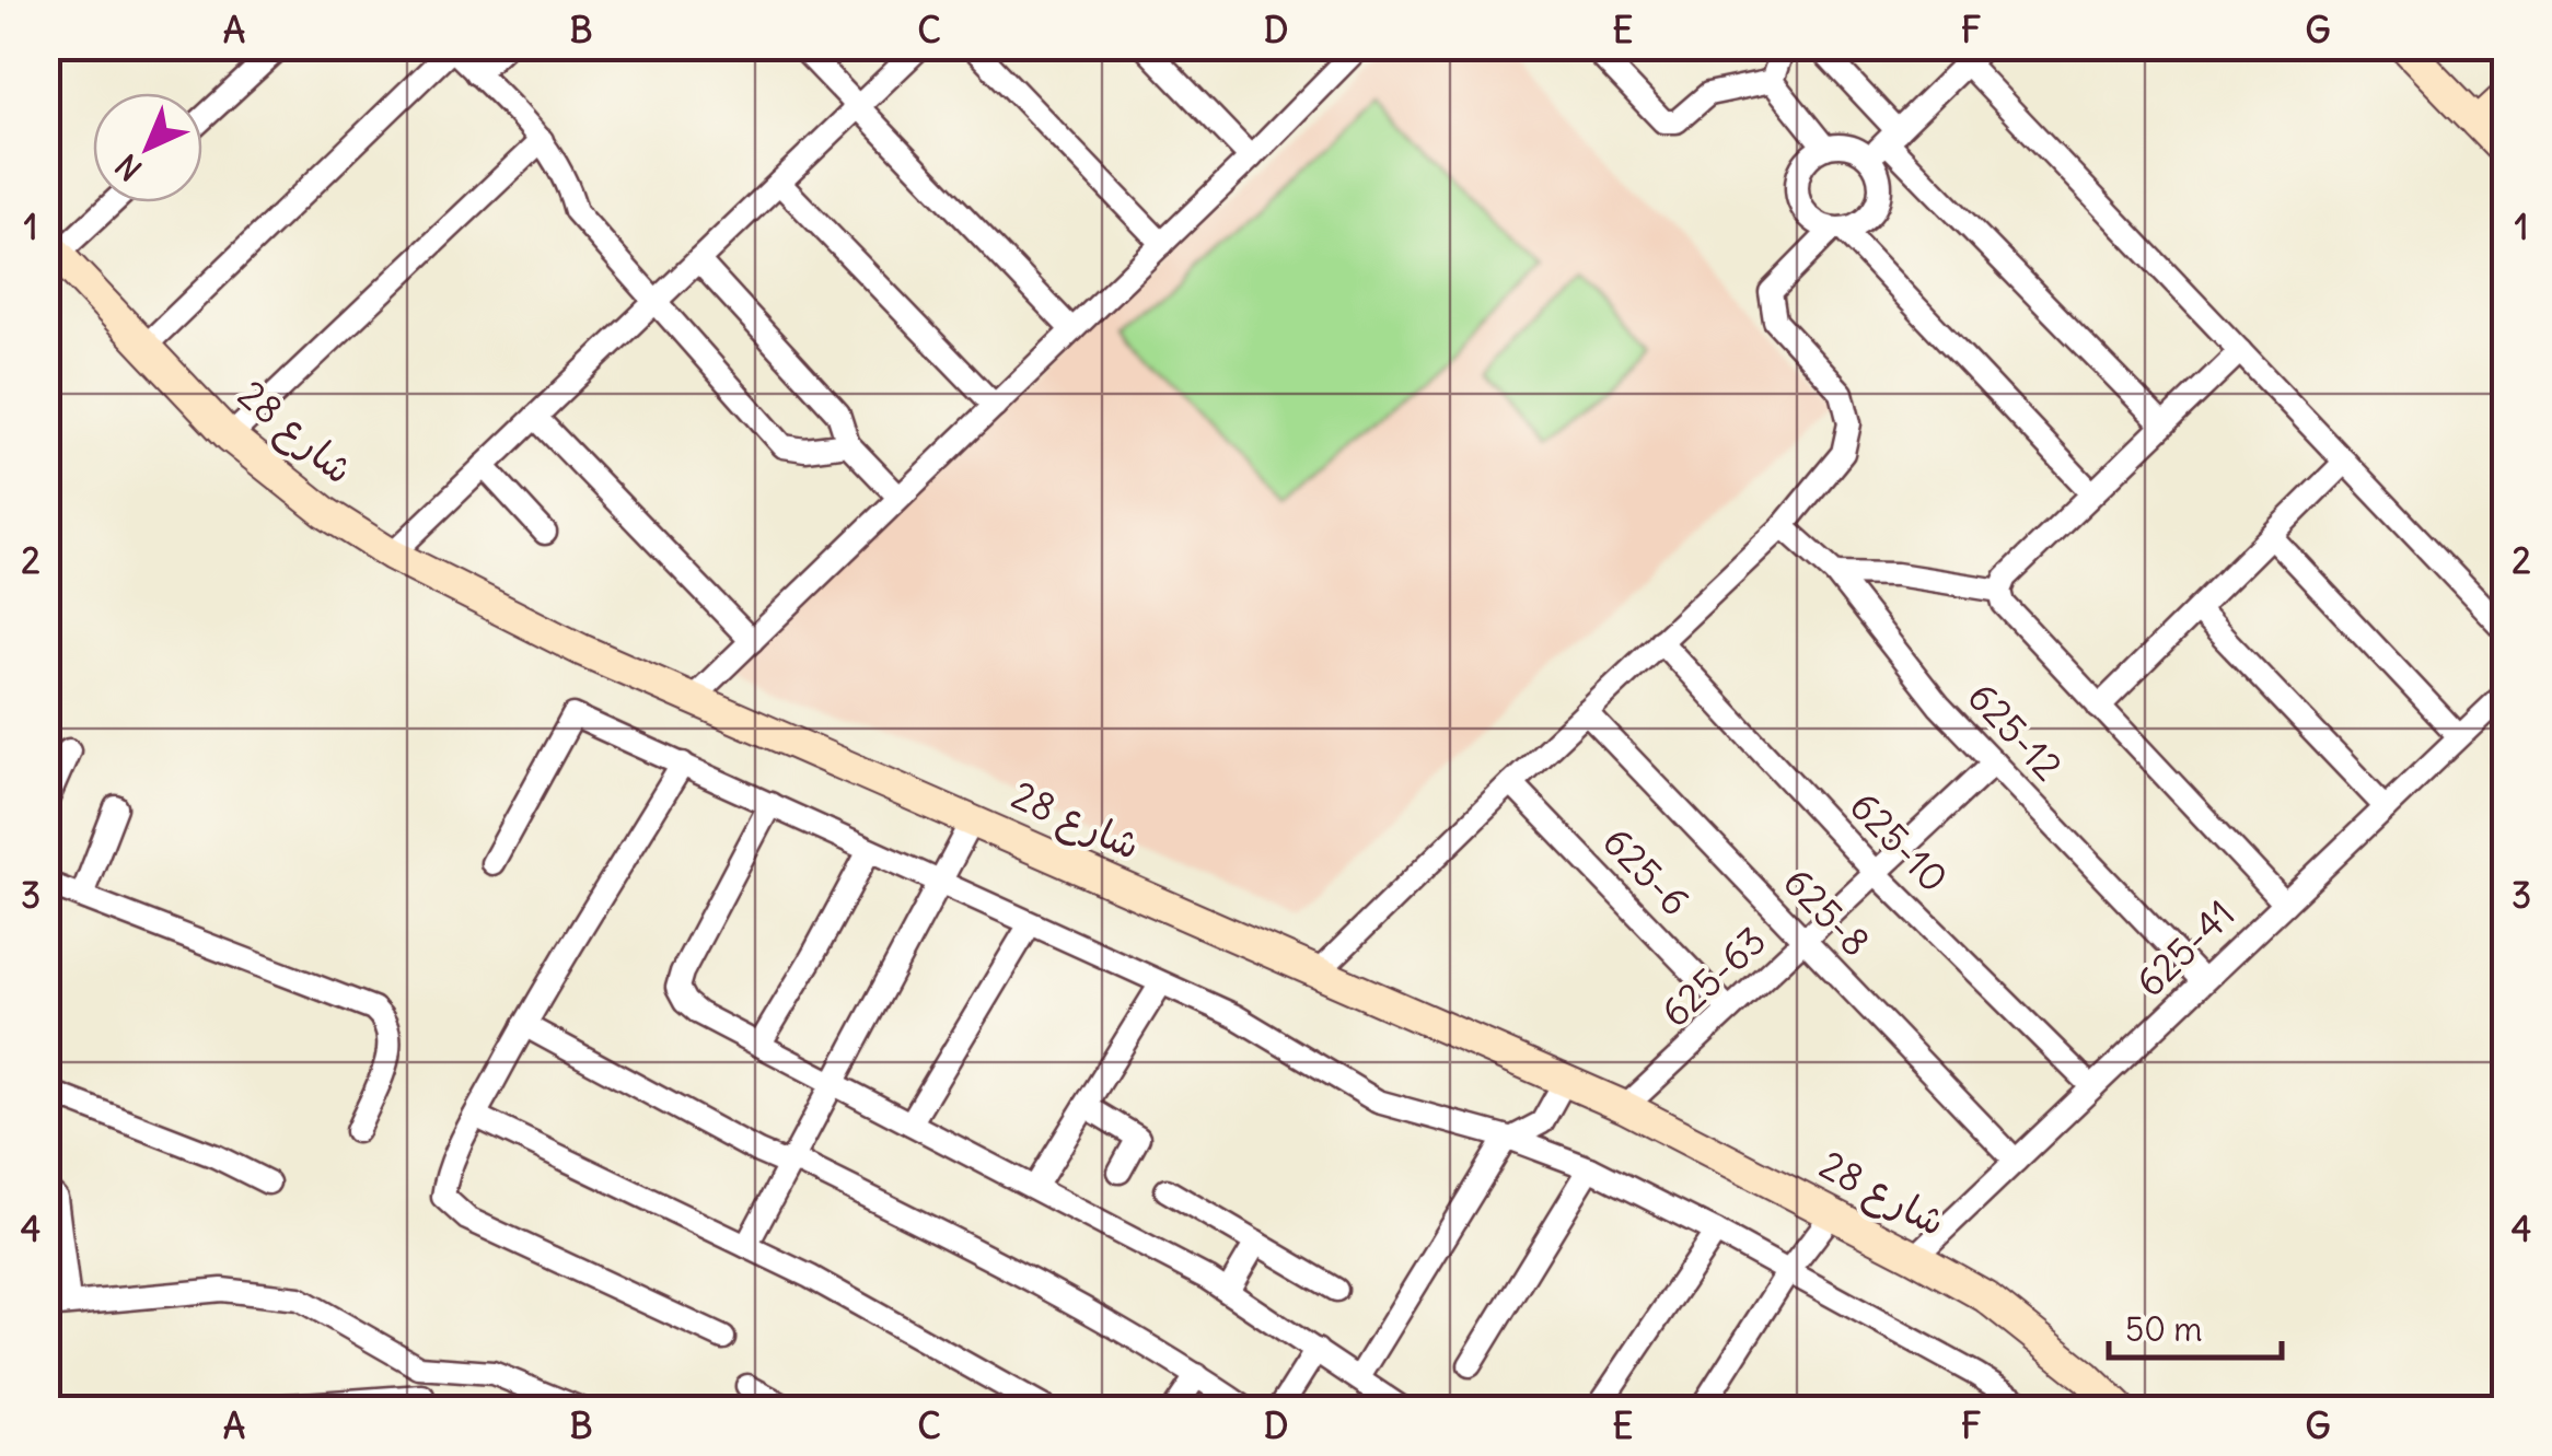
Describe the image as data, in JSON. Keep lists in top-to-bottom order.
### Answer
{
  "streets": {
    "street": [
      "شارع 28",
      "625-12",
      "625-10",
      "625-6",
      "625-8",
      "625-41",
      "625-63"
    ]
  },
  "crossings": [
    ["شارع 28", "625-41"],
    ["شارع 28", "625-63"],
    ["625-12", "625-41"],
    ["625-12", "625-63"],
    ["625-10", "625-41"],
    ["625-10", "625-63"],
    ["625-6", "625-63"],
    ["625-8", "625-41"],
    ["625-8", "625-63"]
  ],
  "scale_bar": "50 m",
  "north": "bottom left",
  "grid": {
    "columns": [
      "A",
      "B",
      "C",
      "D",
      "E",
      "F",
      "G"
    ],
    "rows": [
      "1",
      "2",
      "3",
      "4"
    ]
  }
}
